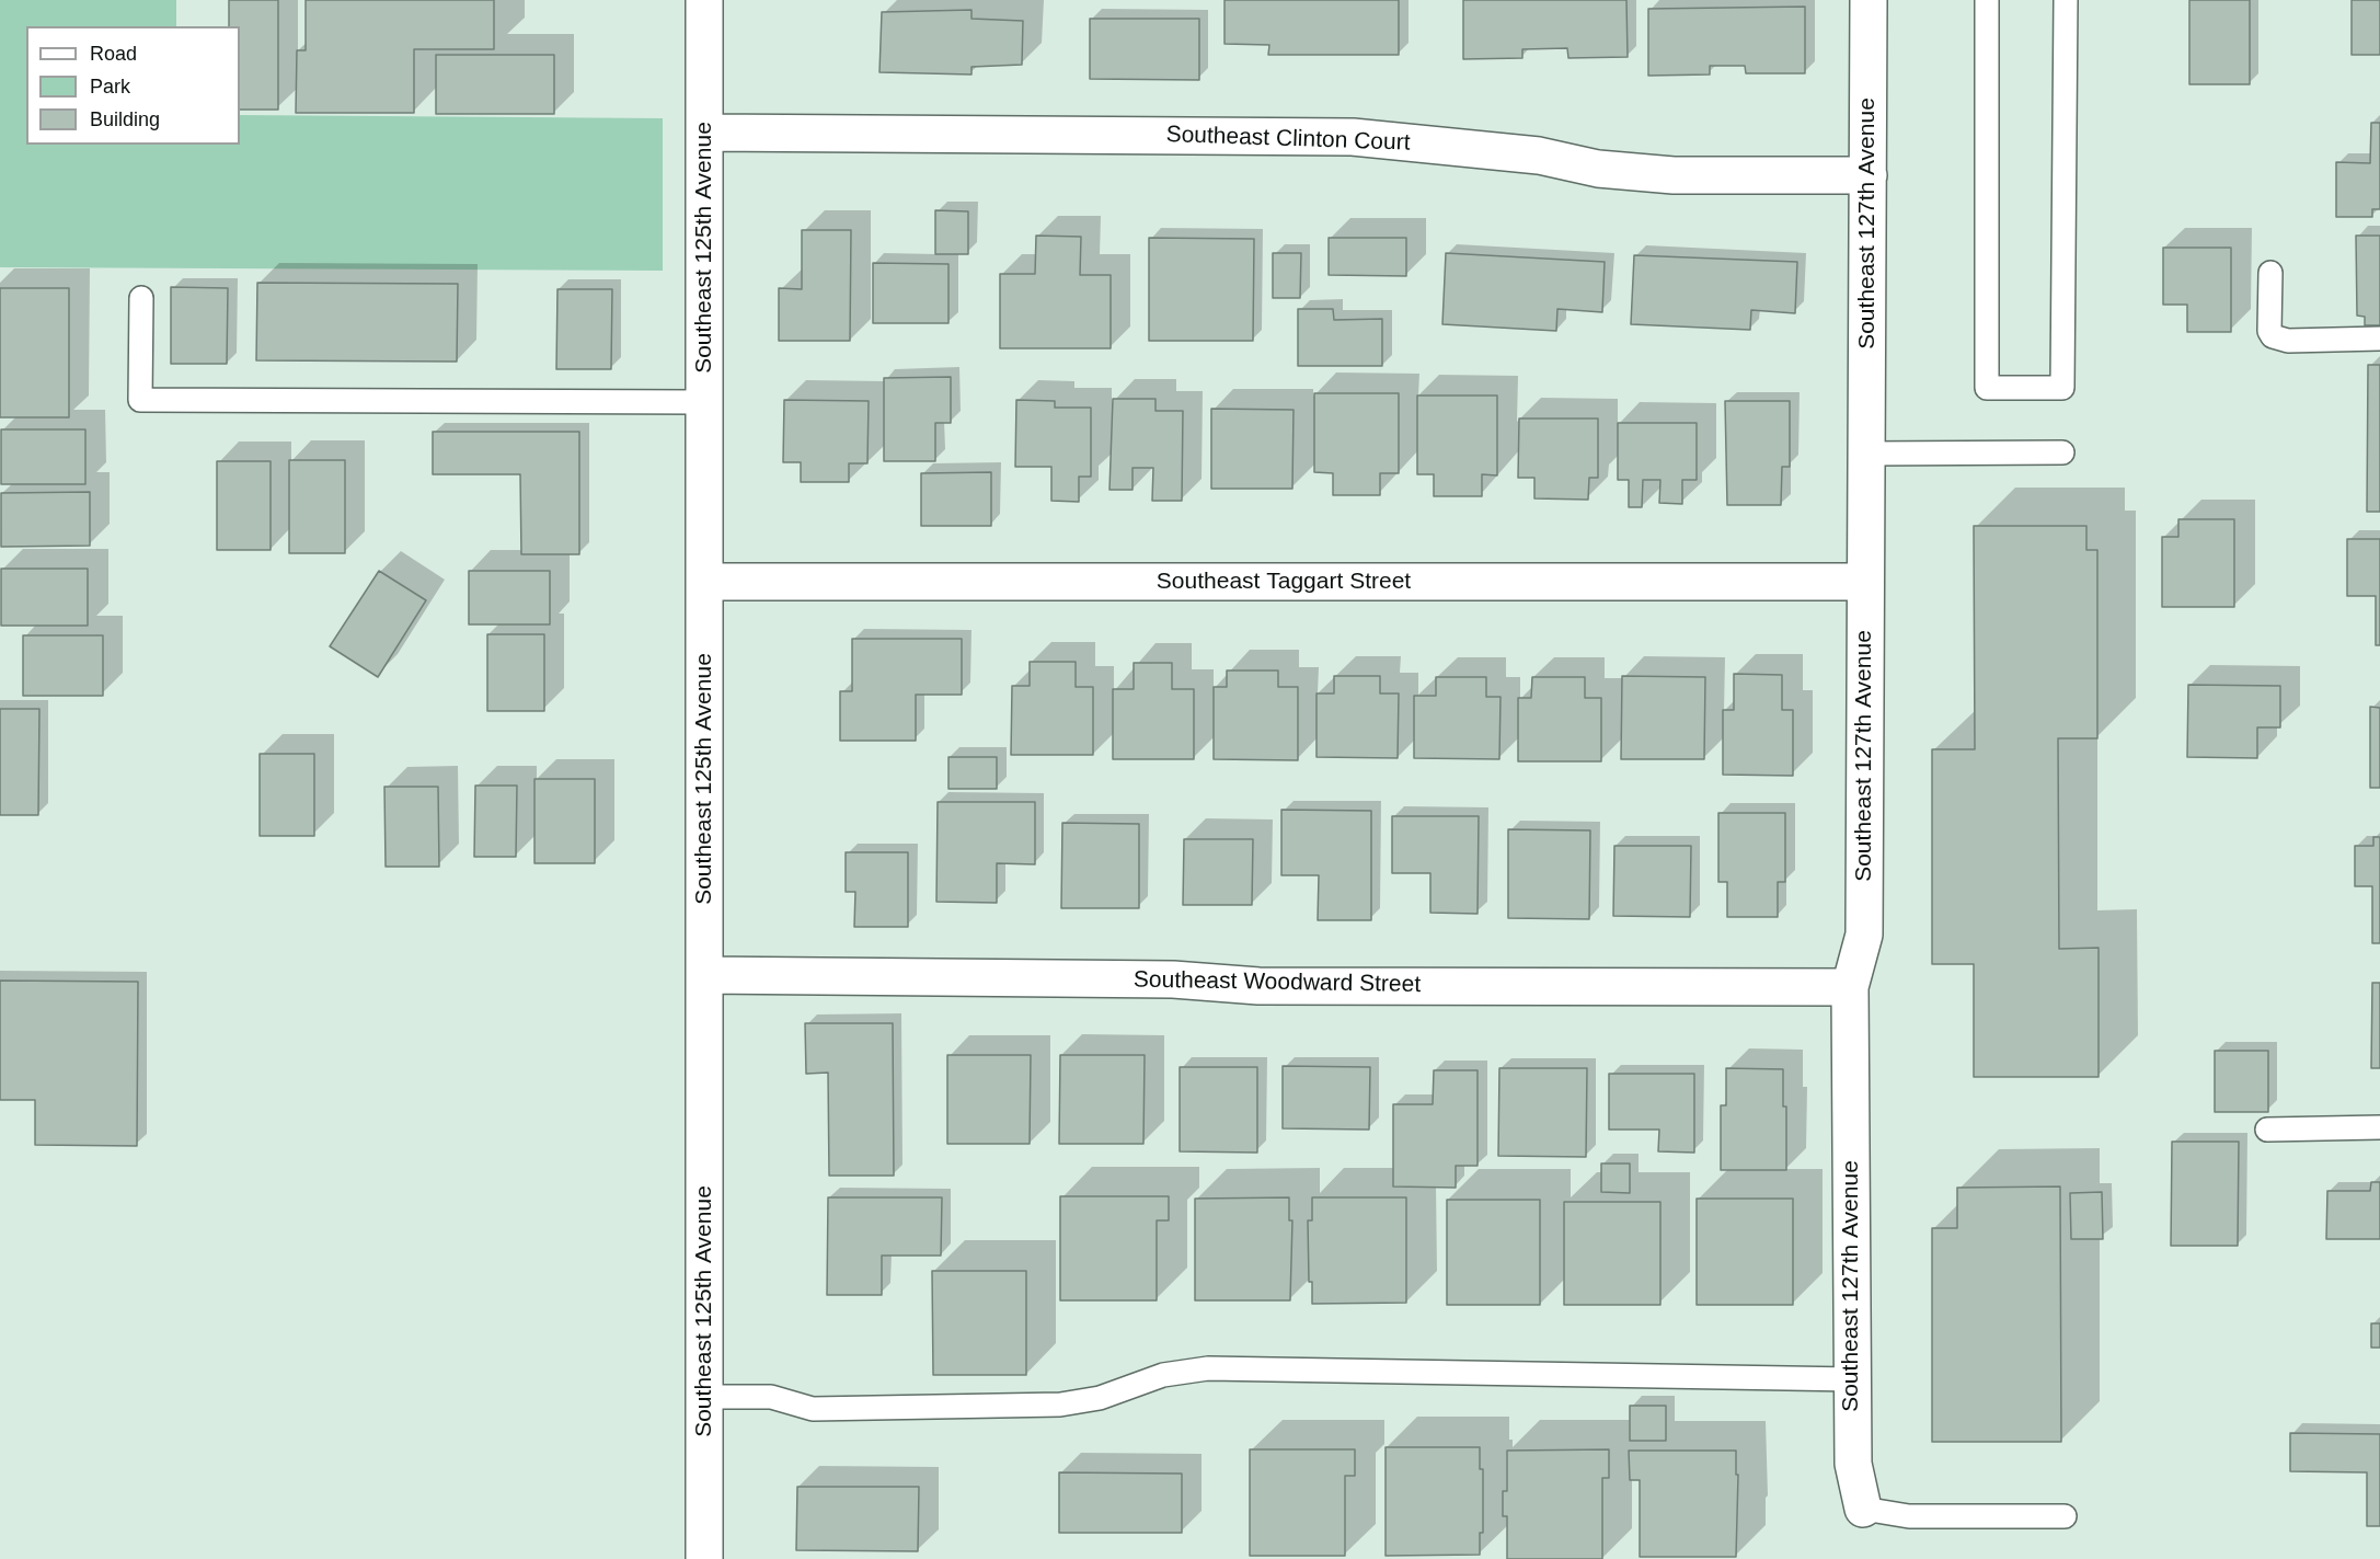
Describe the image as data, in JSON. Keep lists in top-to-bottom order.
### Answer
{
  "streets": {
    "street": [
      "Southeast Clinton Court",
      "Southeast 127th Avenue",
      "Southeast 125th Avenue",
      "Southeast Taggart Street",
      "Southeast Woodward Street"
    ]
  },
  "crossings": [
    ["Southeast Clinton Court", "Southeast 127th Avenue"],
    ["Southeast Clinton Court", "Southeast 125th Avenue"],
    ["Southeast 127th Avenue", "Southeast Taggart Street"],
    ["Southeast 127th Avenue", "Southeast Woodward Street"],
    ["Southeast 125th Avenue", "Southeast Taggart Street"],
    ["Southeast 125th Avenue", "Southeast Woodward Street"]
  ],
  "legend": ["Road", "Park", "Building"]
}
